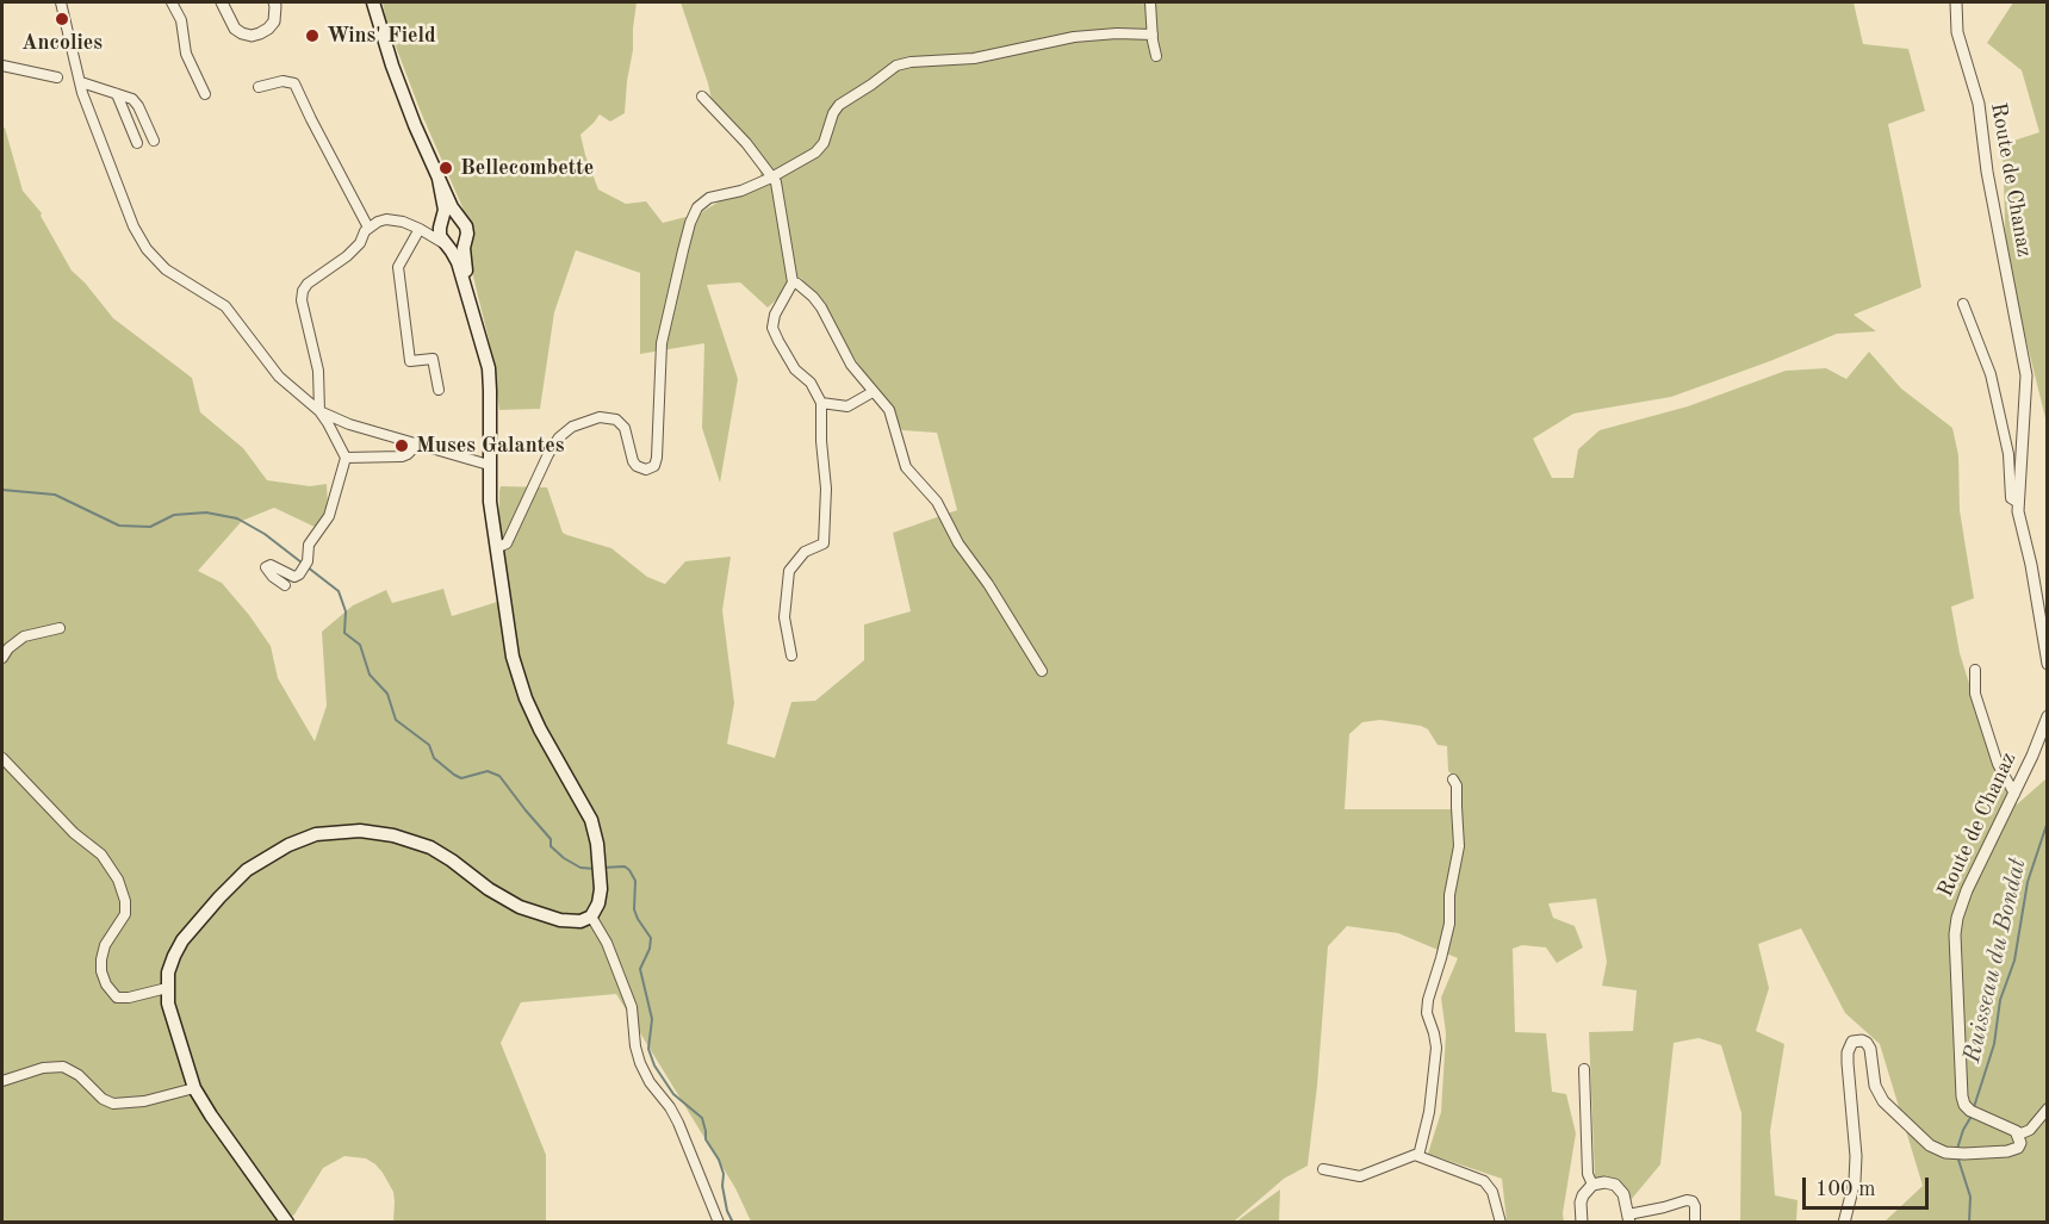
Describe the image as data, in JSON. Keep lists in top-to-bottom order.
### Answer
{
  "streets": {
    "street": ["Route de Chanaz"]
  },
  "water": ["Ruisseau du Bondat"],
  "places": [
    "Ancolies",
    "Wins' Field",
    "Bellecombette",
    "Muses Galantes"
  ],
  "scale_bar": "100 m"
}
